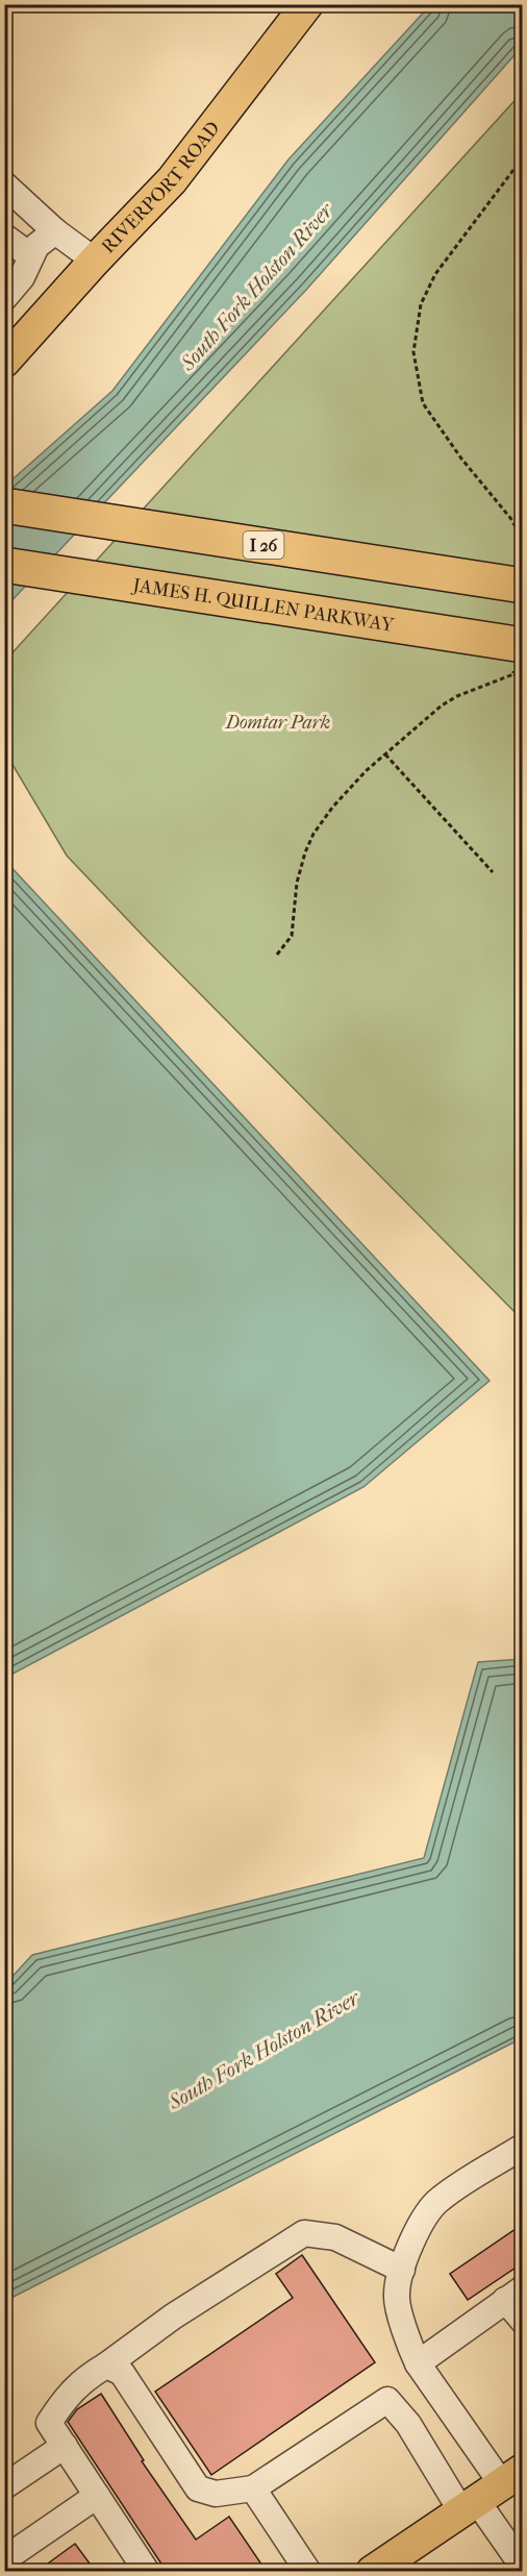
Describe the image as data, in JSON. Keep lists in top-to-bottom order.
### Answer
{
  "streets": {
    "highway": ["I 26", "JAMES H. QUILLEN PARKWAY"],
    "main road": ["RIVERPORT ROAD"]
  },
  "water": ["South Fork Holston River"],
  "parks": ["Domtar Park"]
}
